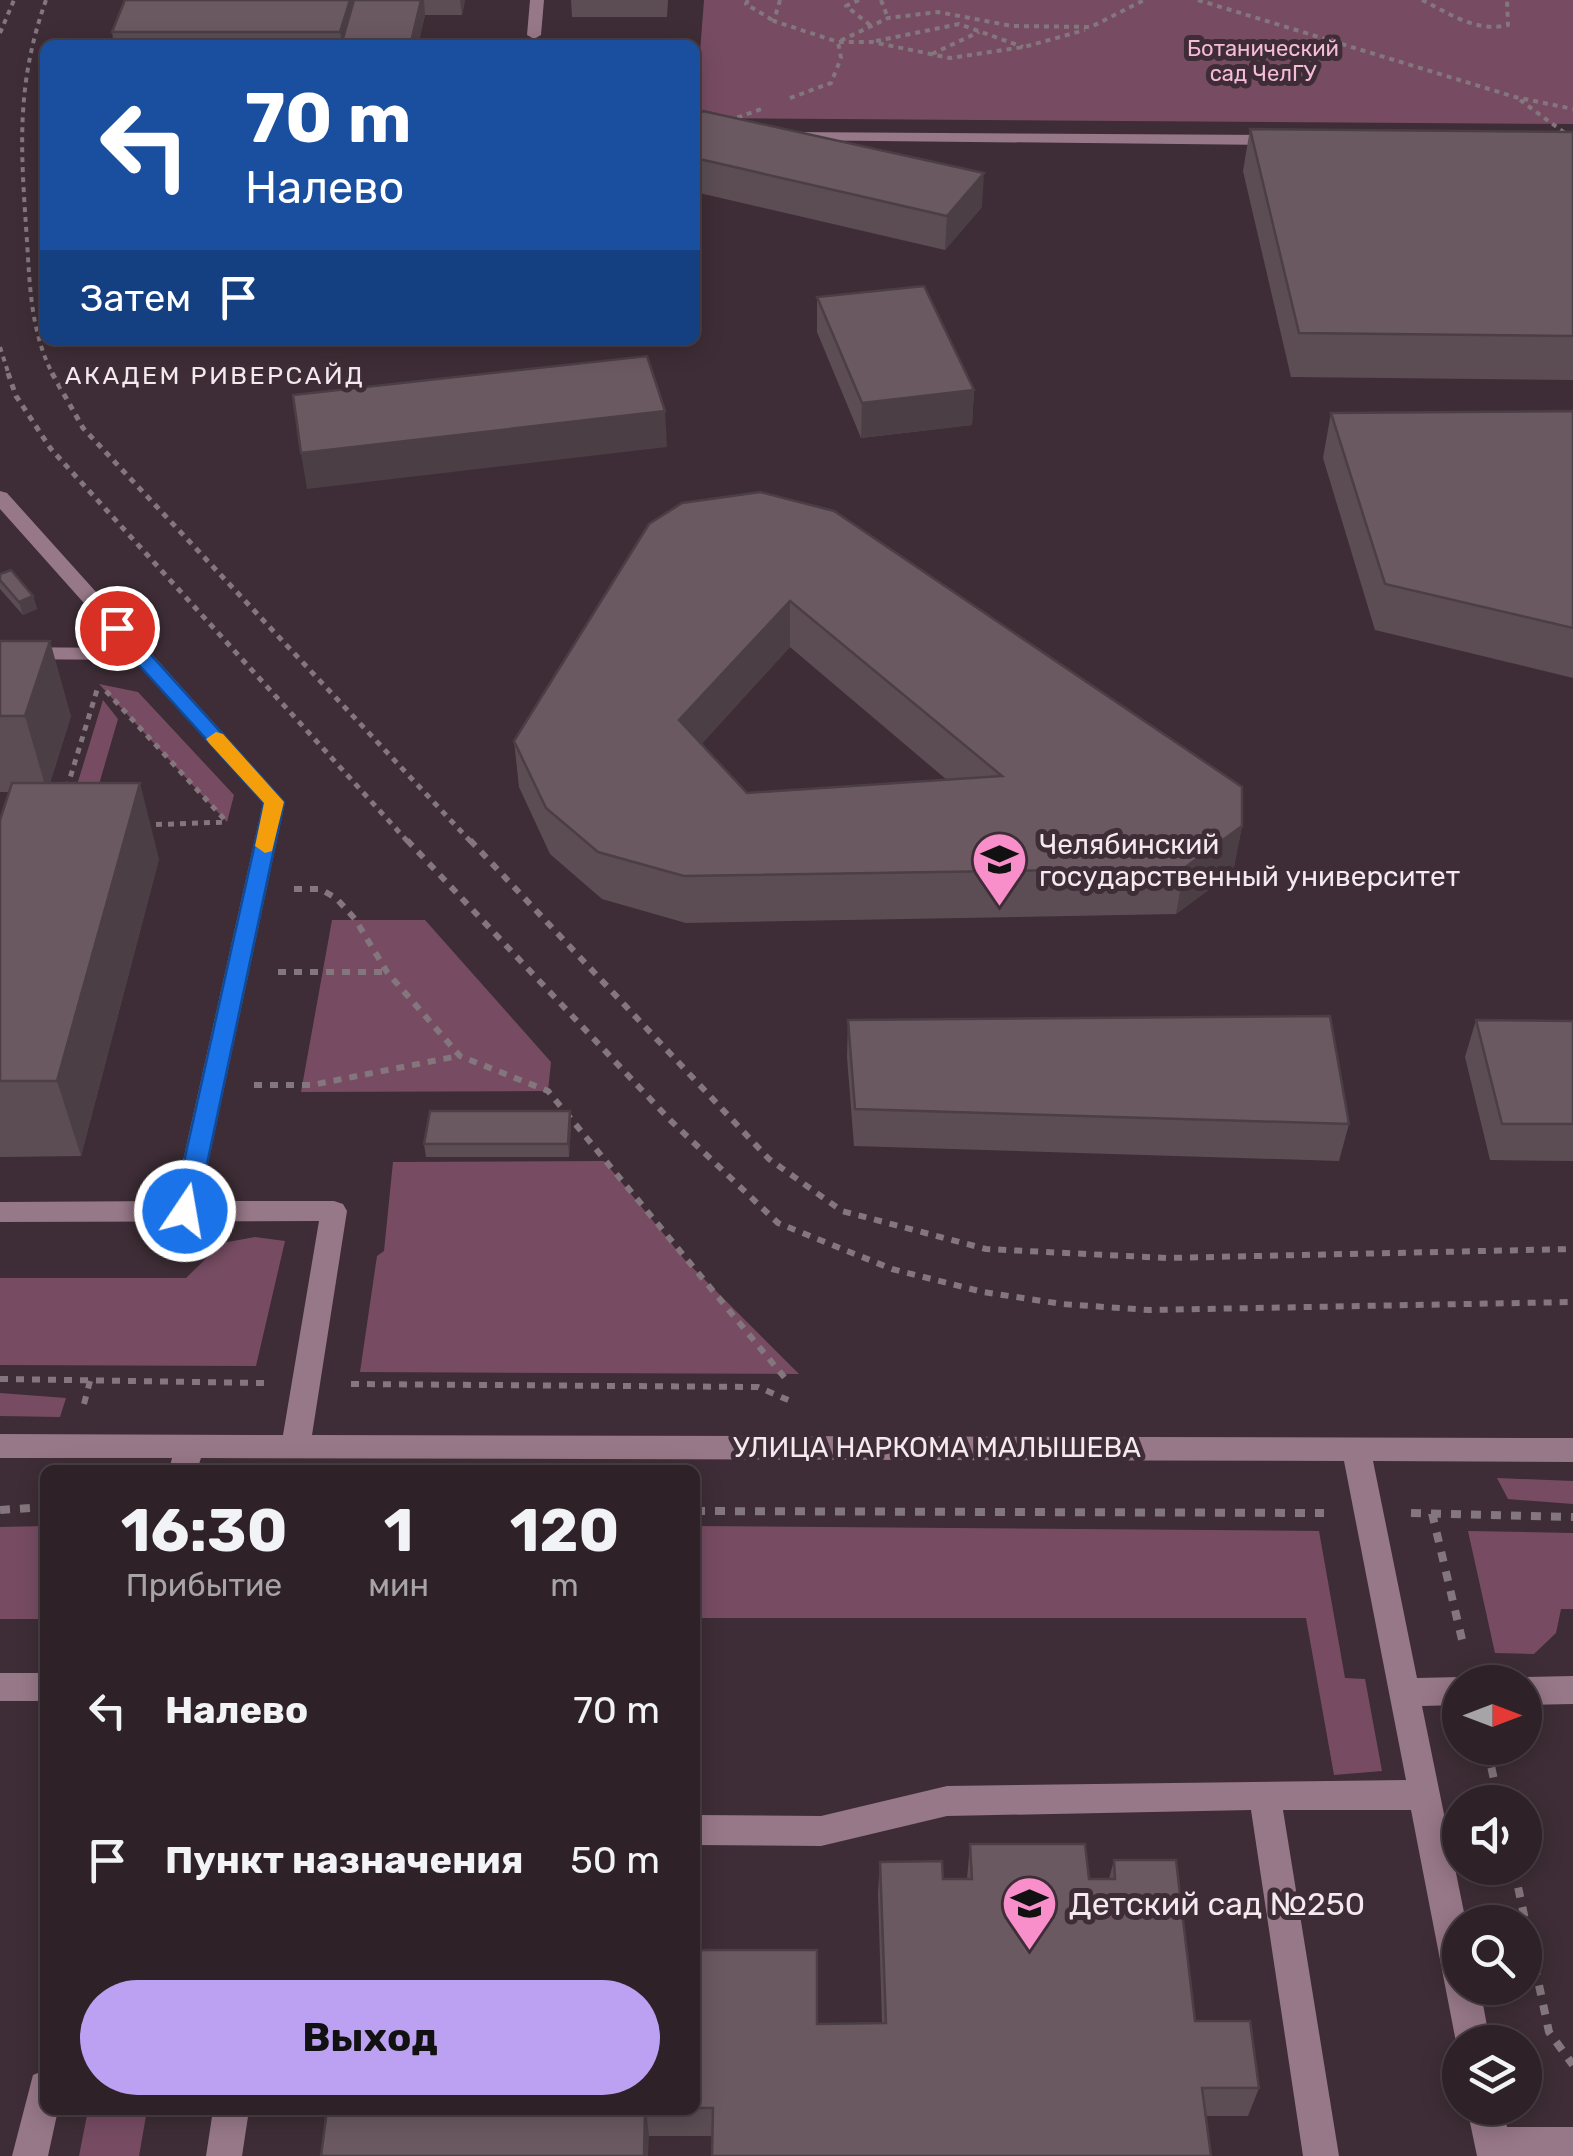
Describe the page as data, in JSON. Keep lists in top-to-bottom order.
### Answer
{
  "streets": {
    "street": ["УЛИЦА НАРКОМА МАЛЫШЕВА"]
  },
  "districts": ["АКАДЕМ РИВЕРСАЙД"],
  "parks": ["Ботанический сад ЧелГУ"],
  "places": {
    "school or university": ["Челябинский государственный университет", "Детский сад №250"]
  },
  "north": "right",
  "page": {
    "turn": ["70 m", "Налево"],
    "then": "Затем",
    "eta": [
      "16:30",
      "Прибытие",
      "1",
      "мин",
      "120",
      "m"
    ],
    "list": [
      {
        "name": "Налево",
        "value": "70 m"
      },
      {
        "name": "Пункт назначения",
        "value": "50 m"
      }
    ],
    "buttons": "Выход"
  }
}
